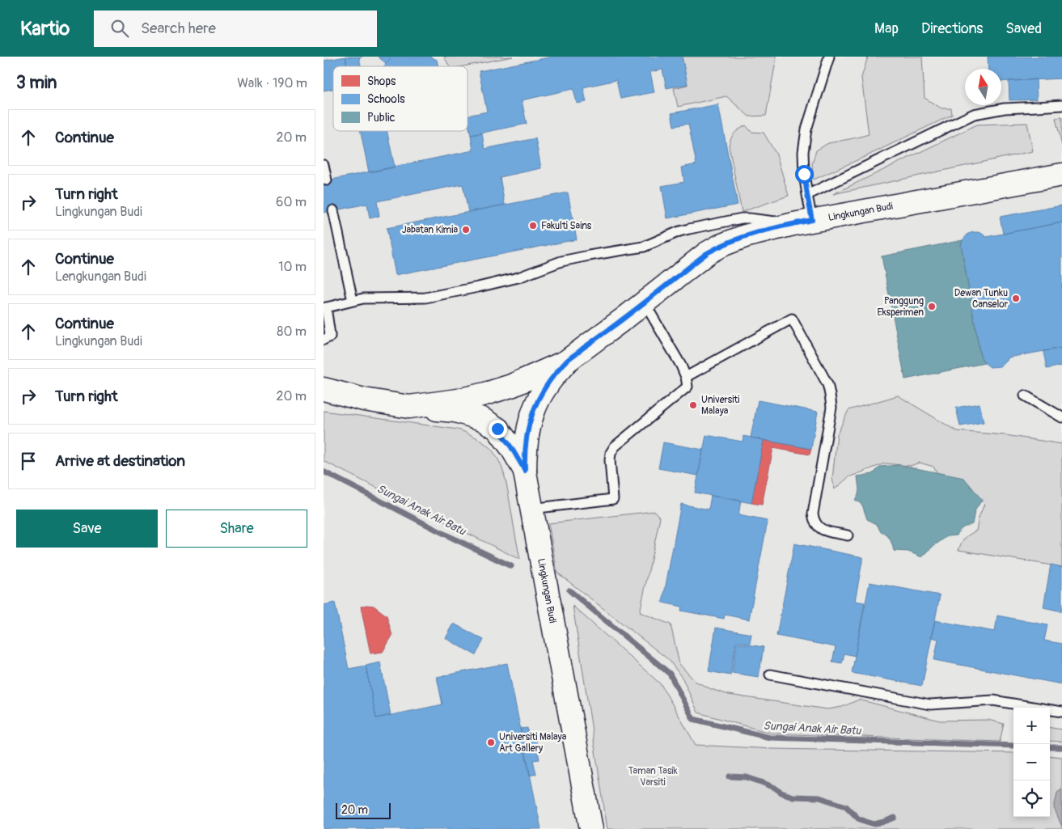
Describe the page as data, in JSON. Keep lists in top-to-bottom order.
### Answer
{
  "streets": {
    "street": ["Lingkungan Budi"]
  },
  "water": ["Sungai Anak Air Batu"],
  "parks": ["Taman Tasik Varsiti"],
  "places": [
    "Fakulti Sains",
    "Jabatan Kimia",
    "Dewan Tunku Canselor",
    "Panggung Eksperimen",
    "Universiti Malaya",
    "Universiti Malaya Art Gallery"
  ],
  "legend": ["Shops", "Schools", "Public"],
  "scale_bar": "20 m",
  "north": "top",
  "page": {
    "header": "Kartio",
    "search": "Search here",
    "nav": ["Map", "Directions", "Saved"],
    "heading": ["3 min", "Walk · 190 m"],
    "list": [
      ["Continue", "20 m"],
      ["Turn right", "Lingkungan Budi", "60 m"],
      ["Continue", "Lengkungan Budi", "10 m"],
      ["Continue", "Lingkungan Budi", "80 m"],
      ["Turn right", "20 m"],
      "Arrive at destination"
    ],
    "buttons": ["Save", "Share"],
    "map_buttons": ["+", "−"],
    "scale": "20 m"
  }
}
